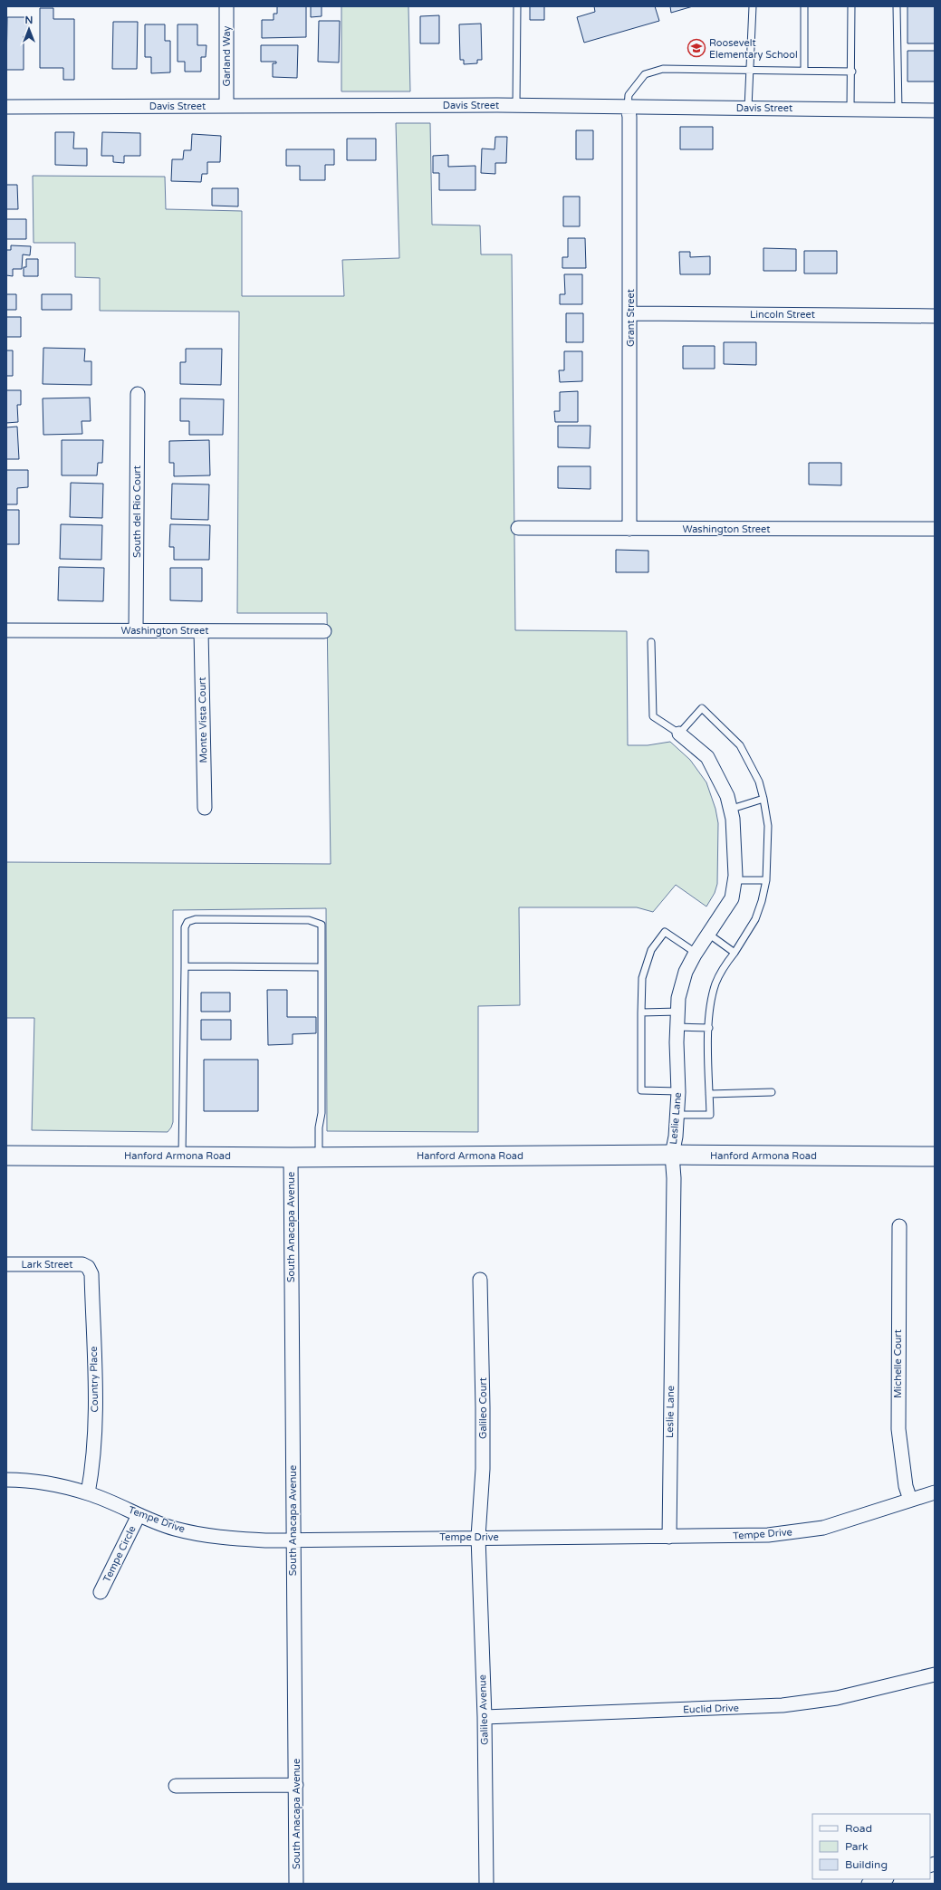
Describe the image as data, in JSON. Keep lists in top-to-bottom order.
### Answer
{
  "streets": {
    "main road": ["Hanford Armona Road"],
    "street": [
      "Garland Way",
      "Davis Street",
      "Lincoln Street",
      "Grant Street",
      "South del Rio Court",
      "Washington Street",
      "Monte Vista Court",
      "Leslie Lane",
      "South Anacapa Avenue",
      "Lark Street",
      "Michelle Court",
      "Country Place",
      "Galileo Court",
      "Tempe Drive",
      "Tempe Circle",
      "Euclid Drive",
      "Galileo Avenue"
    ]
  },
  "crossings": [
    ["Garland Way", "Davis Street"],
    ["Davis Street", "Grant Street"],
    ["Lincoln Street", "Grant Street"],
    ["Grant Street", "Washington Street"],
    ["South del Rio Court", "Washington Street"],
    ["Washington Street", "Monte Vista Court"],
    ["Leslie Lane", "Hanford Armona Road"],
    ["Leslie Lane", "Tempe Drive"],
    ["Hanford Armona Road", "South Anacapa Avenue"],
    ["South Anacapa Avenue", "Tempe Drive"],
    ["Lark Street", "Country Place"],
    ["Michelle Court", "Tempe Drive"],
    ["Country Place", "Tempe Drive"],
    ["Galileo Court", "Tempe Drive"],
    ["Galileo Court", "Galileo Avenue"],
    ["Tempe Drive", "Tempe Circle"],
    ["Tempe Drive", "Galileo Avenue"],
    ["Euclid Drive", "Galileo Avenue"]
  ],
  "places": {
    "school or university": ["Roosevelt Elementary School"]
  },
  "legend": ["Road", "Park", "Building"],
  "north": "top"
}
